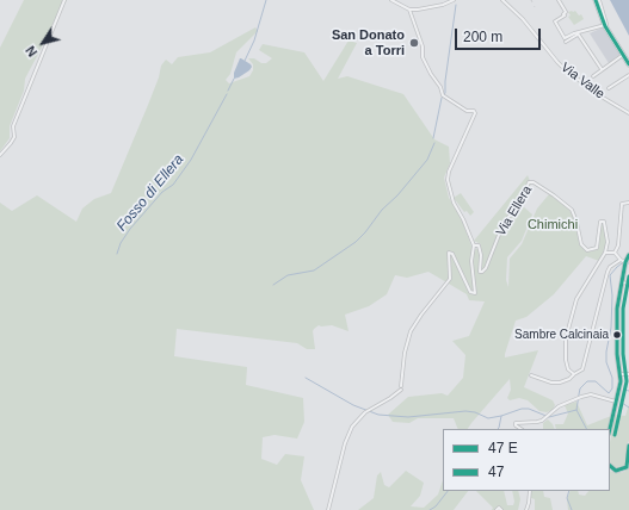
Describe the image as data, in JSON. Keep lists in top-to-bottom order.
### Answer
{
  "streets": {
    "street": ["Via Valle", "Via Ellera"]
  },
  "water": ["Fosso di Ellera"],
  "parks": ["Chimichi"],
  "places": ["San Donato a Torri", "Sambre Calcinaia"],
  "lines": ["transit line 47"],
  "legend": ["47 E", "47"],
  "scale_bar": "200 m",
  "north": "bottom left"
}
